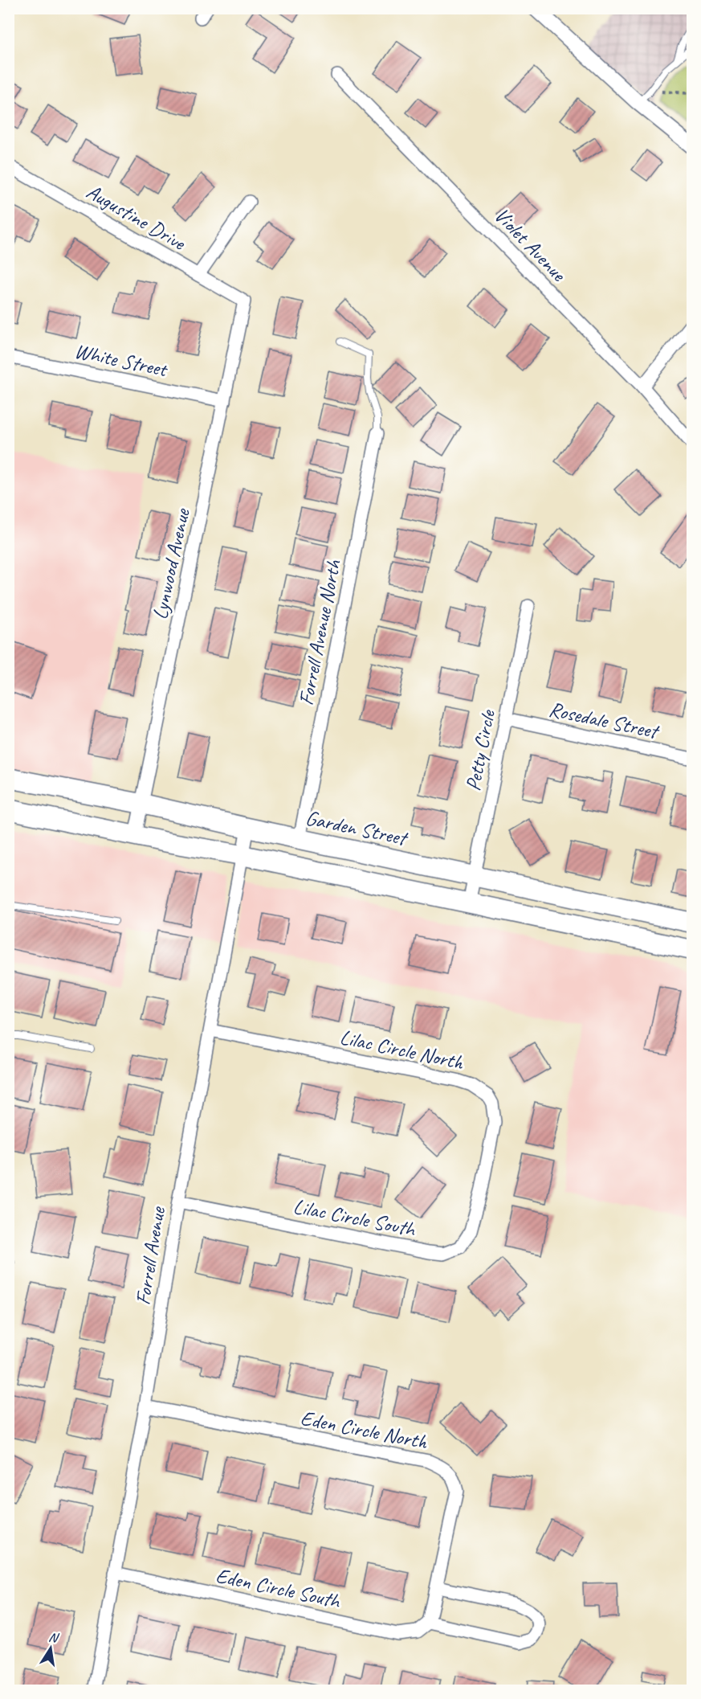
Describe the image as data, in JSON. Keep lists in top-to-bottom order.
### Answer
{
  "streets": {
    "main road": ["Garden Street"],
    "street": [
      "Augustine Drive",
      "Violet Avenue",
      "White Street",
      "Lynwood Avenue",
      "Forrell Avenue North",
      "Rosedale Street",
      "Petty Circle",
      "Lilac Circle North",
      "Lilac Circle South",
      "Forrell Avenue",
      "Eden Circle North",
      "Eden Circle South"
    ]
  },
  "crossings": [
    ["Augustine Drive", "Lynwood Avenue"],
    ["White Street", "Lynwood Avenue"],
    ["Lynwood Avenue", "Garden Street"],
    ["Forrell Avenue North", "Garden Street"],
    ["Rosedale Street", "Petty Circle"],
    ["Petty Circle", "Garden Street"],
    ["Garden Street", "Forrell Avenue"],
    ["Lilac Circle North", "Lilac Circle South"],
    ["Lilac Circle North", "Forrell Avenue"],
    ["Lilac Circle South", "Forrell Avenue"],
    ["Forrell Avenue", "Eden Circle North"],
    ["Forrell Avenue", "Eden Circle South"],
    ["Eden Circle North", "Eden Circle South"]
  ],
  "north": "top"
}
